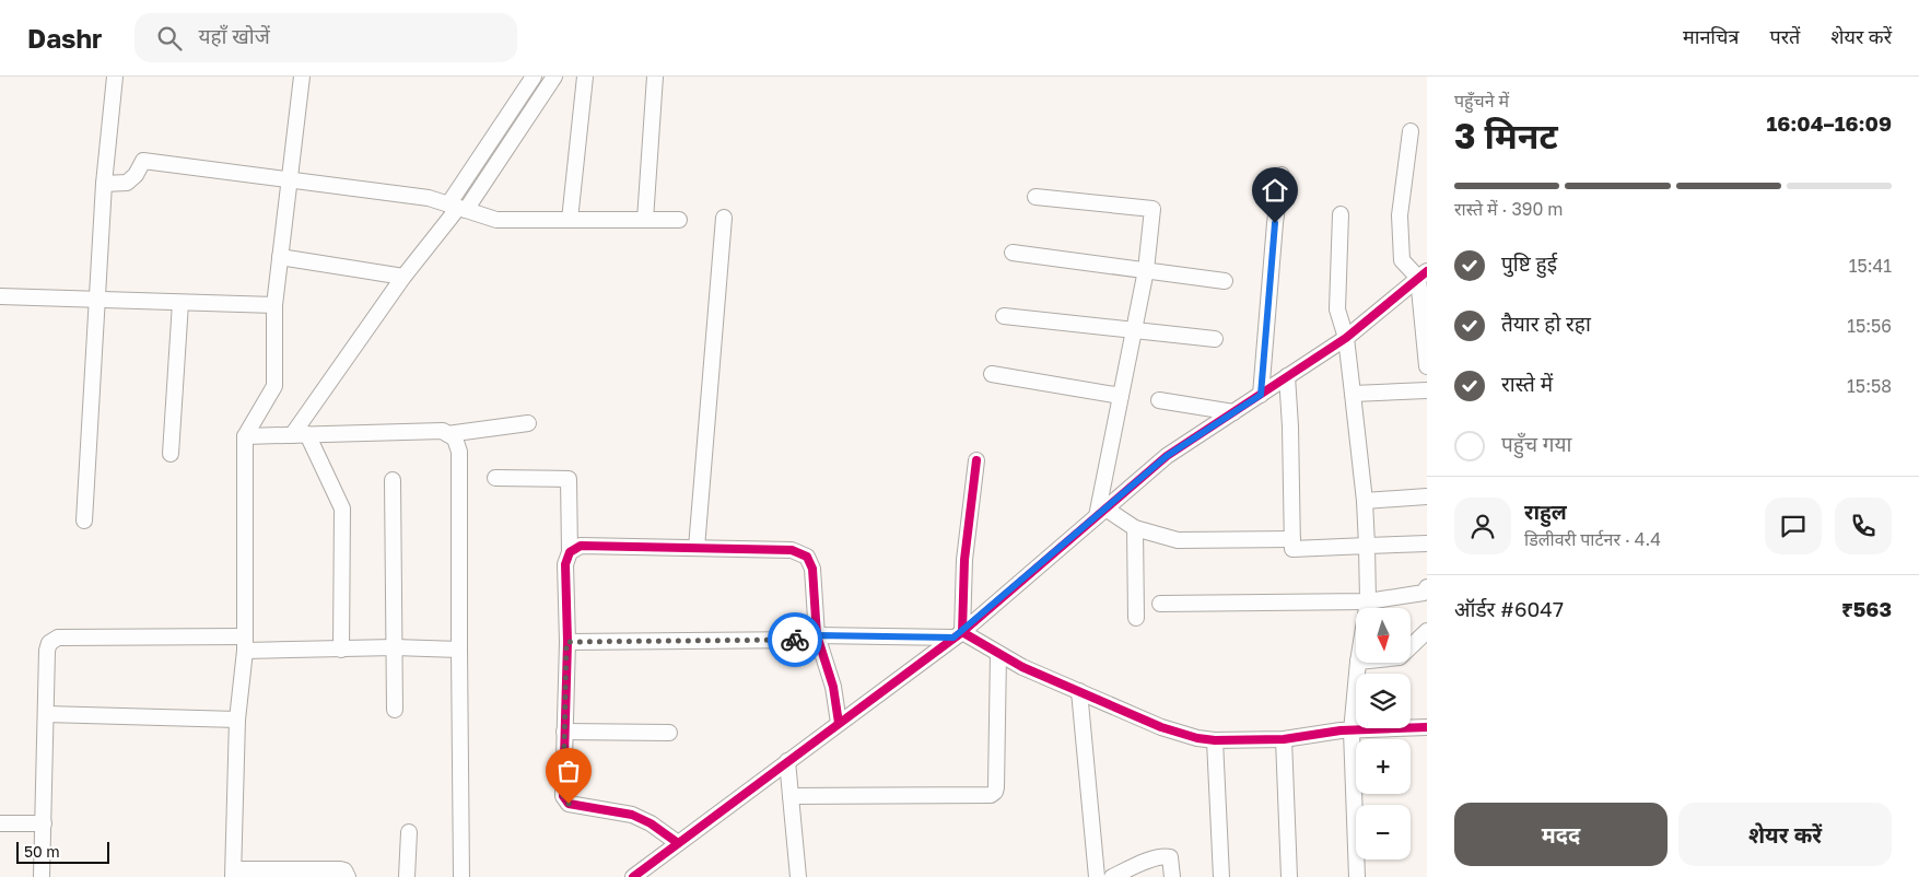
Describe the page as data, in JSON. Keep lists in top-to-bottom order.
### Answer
{
  "scale_bar": "50 m",
  "north": "bottom",
  "page": {
    "header": "Dashr",
    "search": "यहाँ खोजें",
    "nav": ["मानचित्र", "परतें", "शेयर करें"],
    "heading": ["3 मिनट", "पहुँचने में", "16:04–16:09"],
    "panel": [
      "राहुल",
      "डिलीवरी पार्टनर · 4.4",
      "ऑर्डर #6047",
      "₹563"
    ],
    "bar": "रास्ते में · 390 m",
    "list": [
      ["पुष्टि हुई", "15:41"],
      ["तैयार हो रहा", "15:56"],
      ["रास्ते में", "15:58"],
      "पहुँच गया"
    ],
    "map_buttons": ["+", "−"],
    "buttons": ["मदद", "शेयर करें"],
    "scale": "50 m"
  }
}
